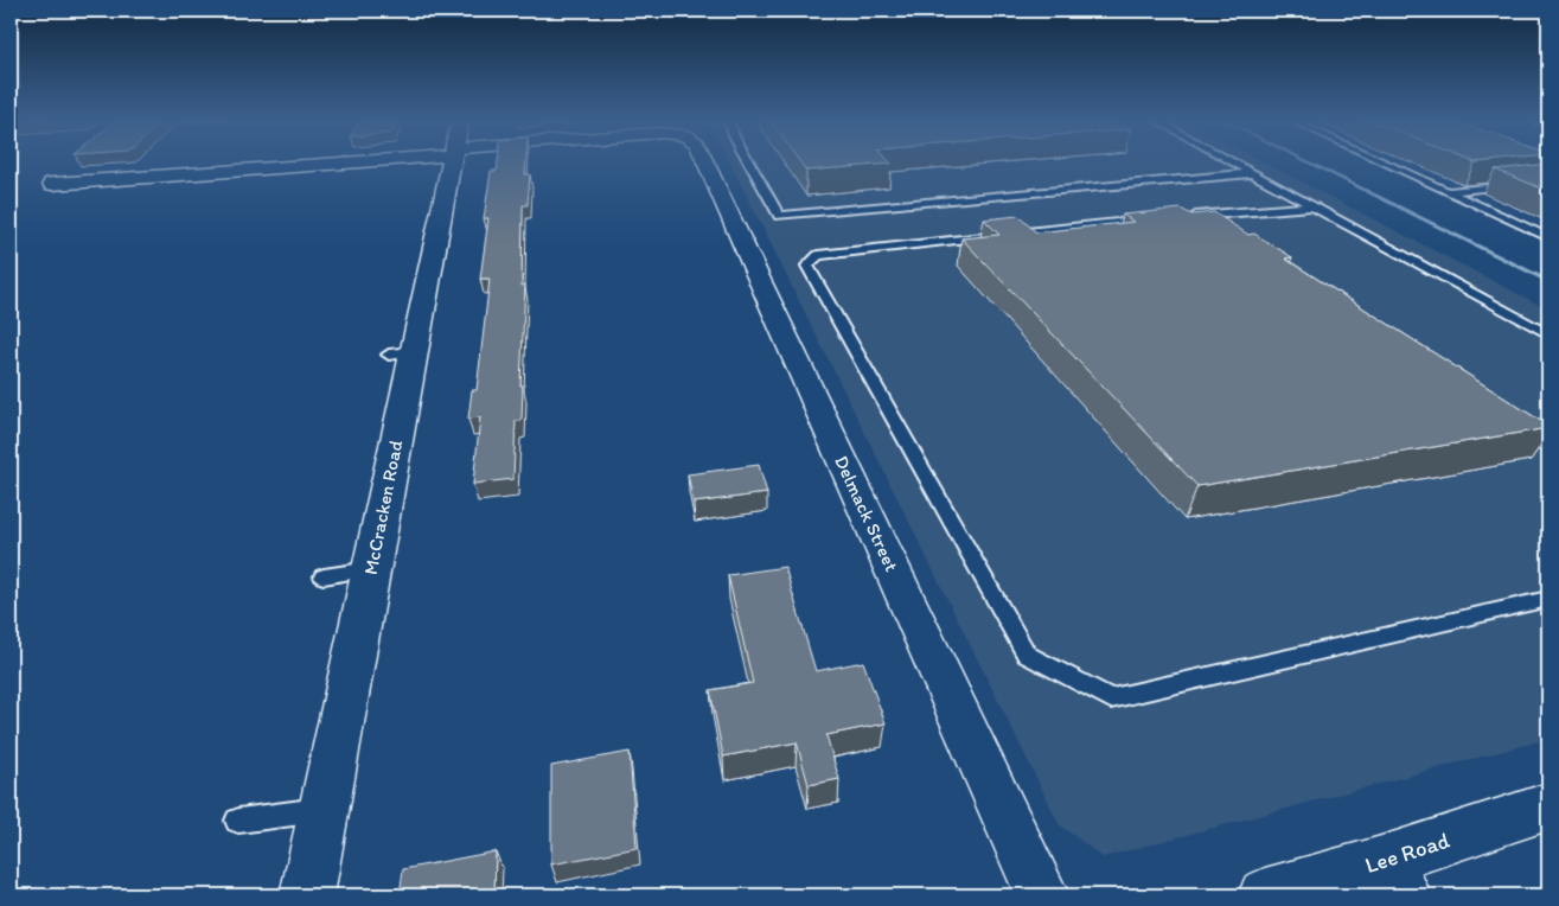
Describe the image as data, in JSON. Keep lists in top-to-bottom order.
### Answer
{
  "streets": {
    "street": ["McCracken Road", "Delmack Street", "Lee Road"]
  }
}
